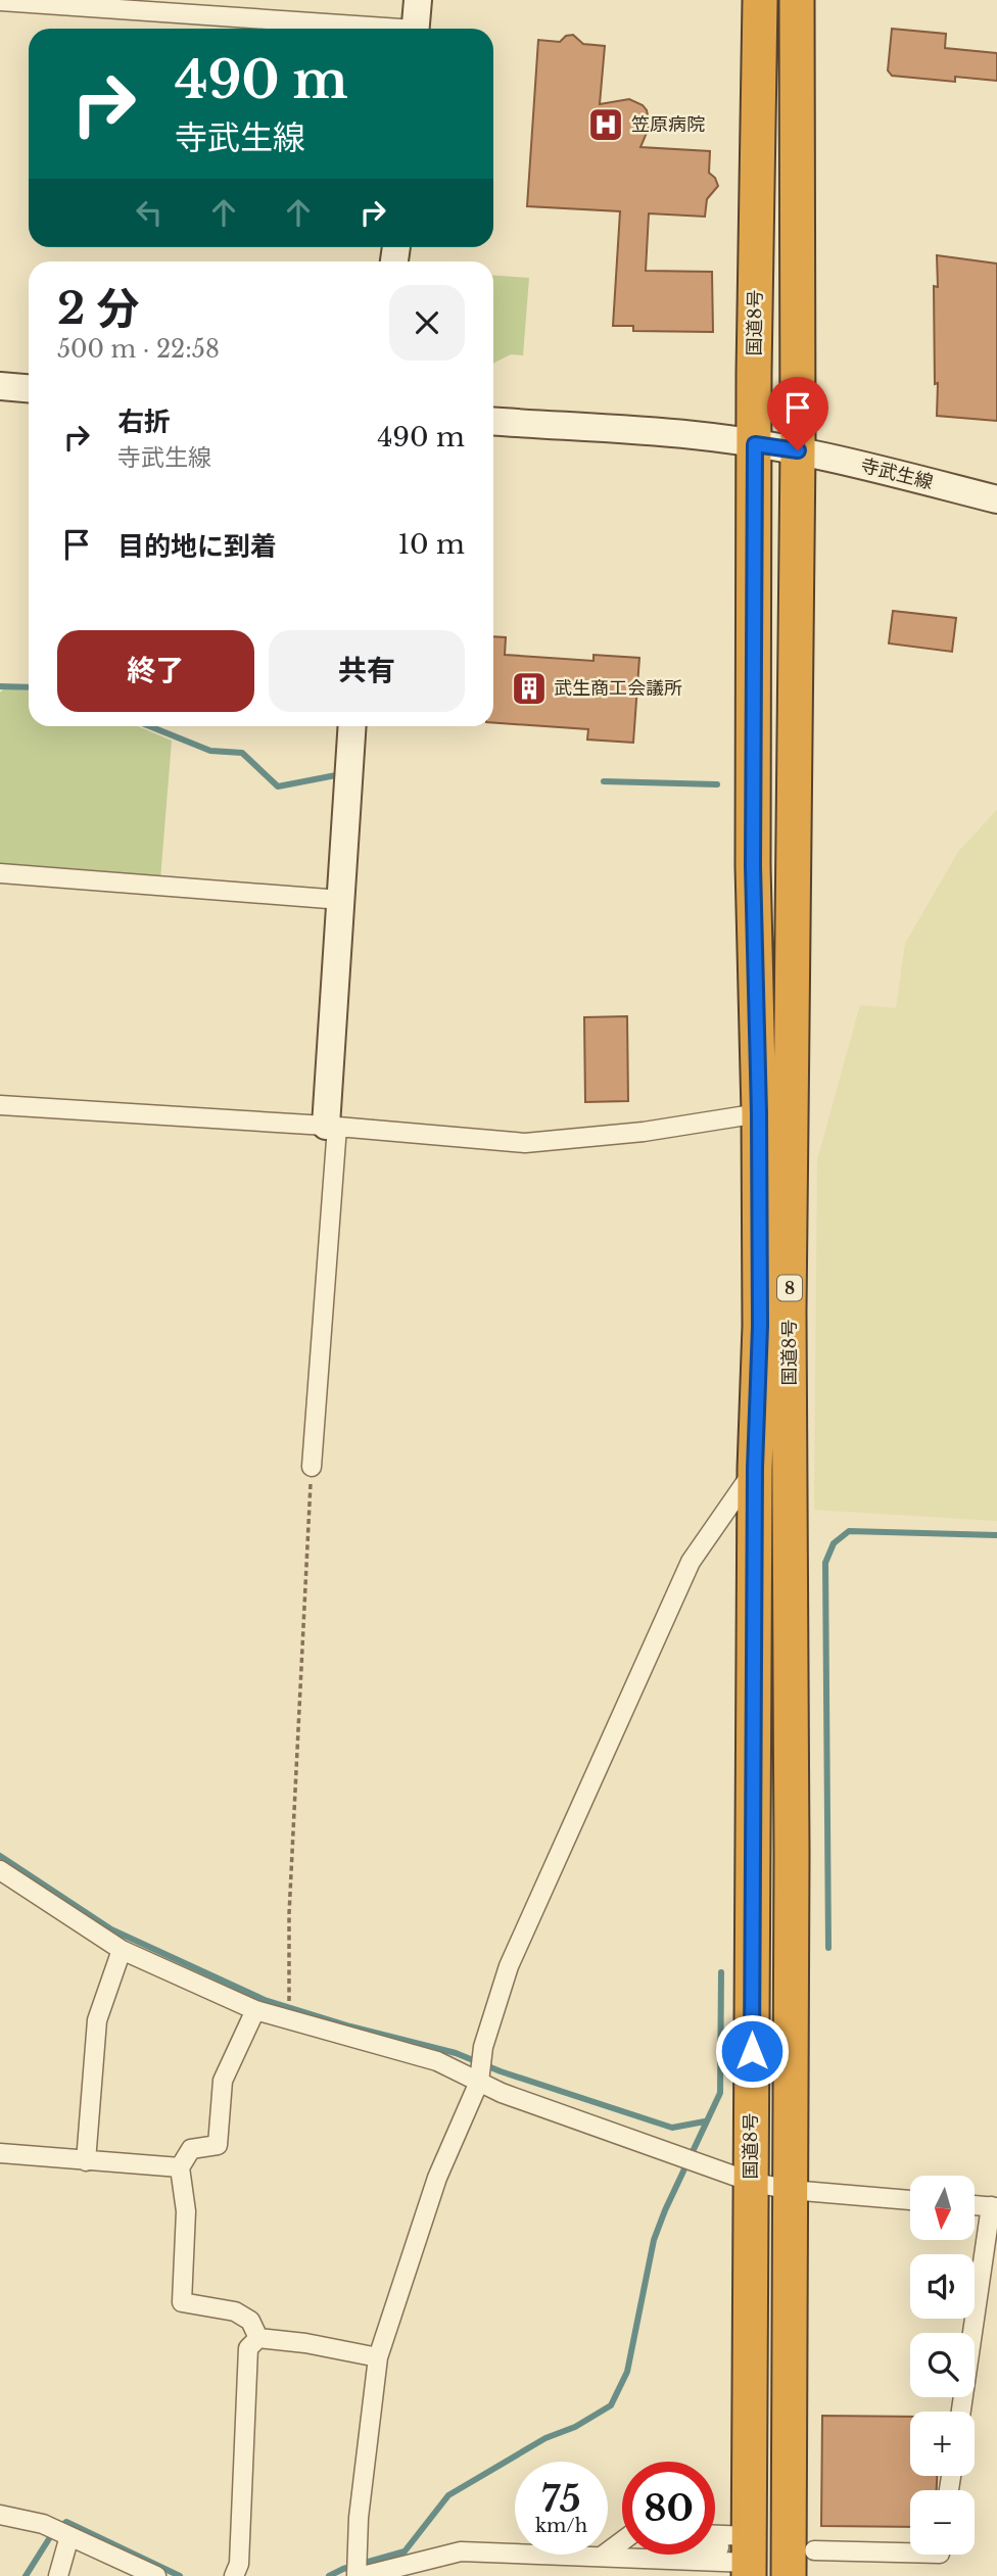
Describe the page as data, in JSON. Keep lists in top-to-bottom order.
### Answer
{
  "streets": {
    "highway": ["国道8号", "8"],
    "street": ["寺武生線"]
  },
  "crossings": [
    ["国道8号", "寺武生線"]
  ],
  "places": {
    "hospital": ["笠原病院"],
    "building": ["武生商工会議所"]
  },
  "north": "bottom",
  "page": {
    "turn": ["490 m", "寺武生線"],
    "heading": ["2 分", "500 m · 22:58"],
    "list": [
      {
        "name": "右折",
        "note": "寺武生線",
        "value": "490 m"
      },
      {
        "name": "目的地に到着",
        "value": "10 m"
      }
    ],
    "buttons": ["終了", "共有"],
    "map_buttons": ["+", "−"],
    "speed": "75 km/h",
    "limit": "80"
  }
}
